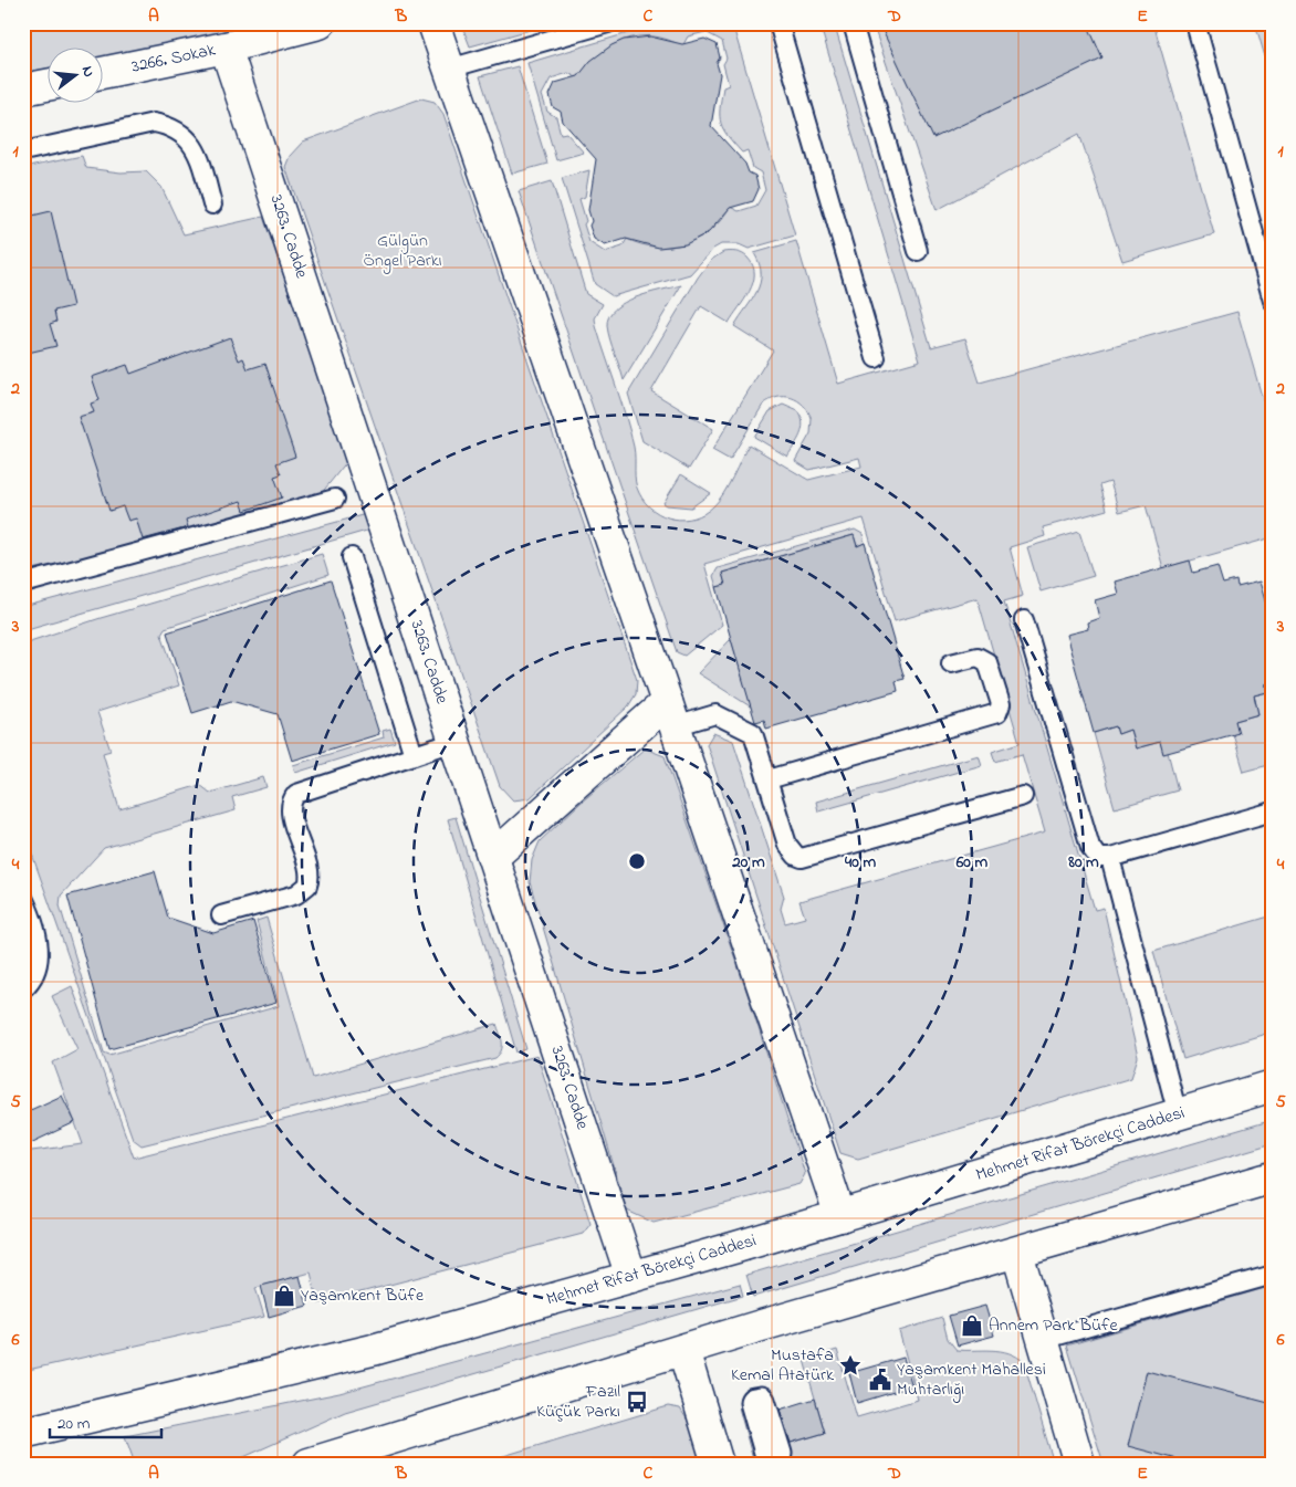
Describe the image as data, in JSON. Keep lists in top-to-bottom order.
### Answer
{
  "streets": {
    "street": ["3266. Sokak", "3263. Cadde", "Mehmet Rifat Börekçi Caddesi"]
  },
  "crossings": [
    ["3266. Sokak", "3263. Cadde"],
    ["3263. Cadde", "Mehmet Rifat Börekçi Caddesi"]
  ],
  "parks": ["Gülgün Öngel Parkı"],
  "places": {
    "shop": ["Yaşamkent Büfe", "Annem Park Büfe"],
    "place": ["Mustafa Kemal Atatürk"],
    "public building": ["Yaşamkent Mahallesi Muhtarlığı"],
    "bus stop": ["Fazıl Küçük Parkı"]
  },
  "scale_bar": "20 m",
  "north": "right",
  "grid": {
    "columns": [
      "A",
      "B",
      "C",
      "D",
      "E"
    ],
    "rows": [
      "1",
      "2",
      "3",
      "4",
      "5",
      "6"
    ]
  },
  "rings": [
    "20 m",
    "40 m",
    "60 m",
    "80 m"
  ]
}
